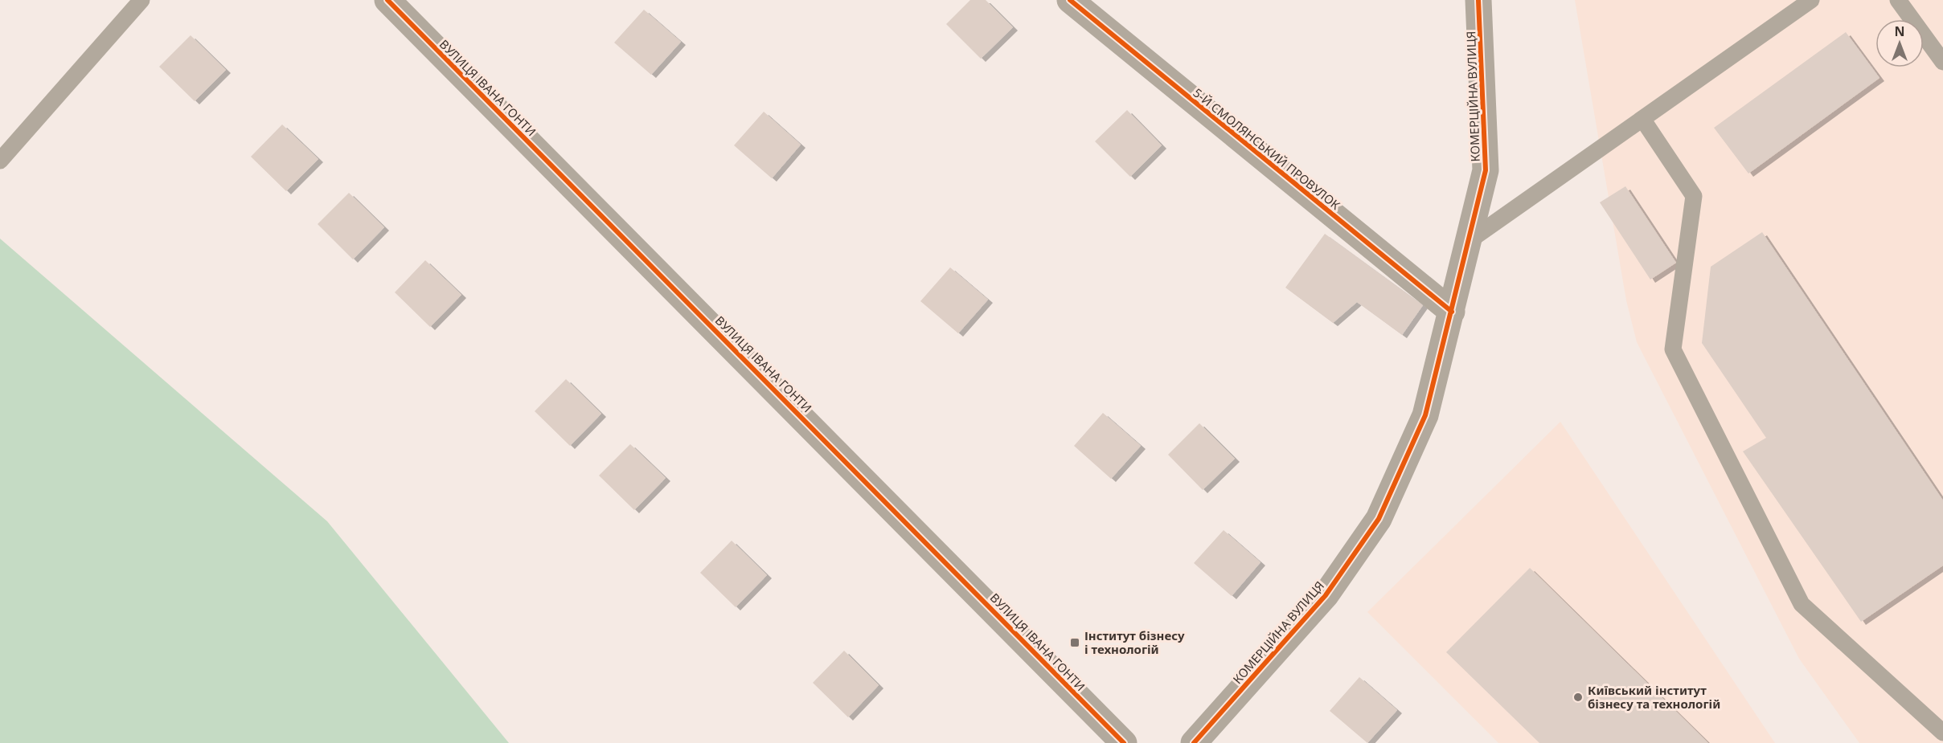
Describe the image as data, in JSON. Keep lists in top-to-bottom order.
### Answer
{
  "streets": {
    "street": ["ВУЛИЦЯ ІВАНА ГОНТИ", "КОМЕРЦІЙНА ВУЛИЦЯ", "5-Й СМОЛЯНСЬКИЙ ПРОВУЛОК"]
  },
  "crossings": [
    ["КОМЕРЦІЙНА ВУЛИЦЯ", "5-Й СМОЛЯНСЬКИЙ ПРОВУЛОК"]
  ],
  "places": {
    "transit": ["Інститут бізнесу і технологій"],
    "other": ["Київський інститут бізнесу та технологій"]
  },
  "north": "top"
}
